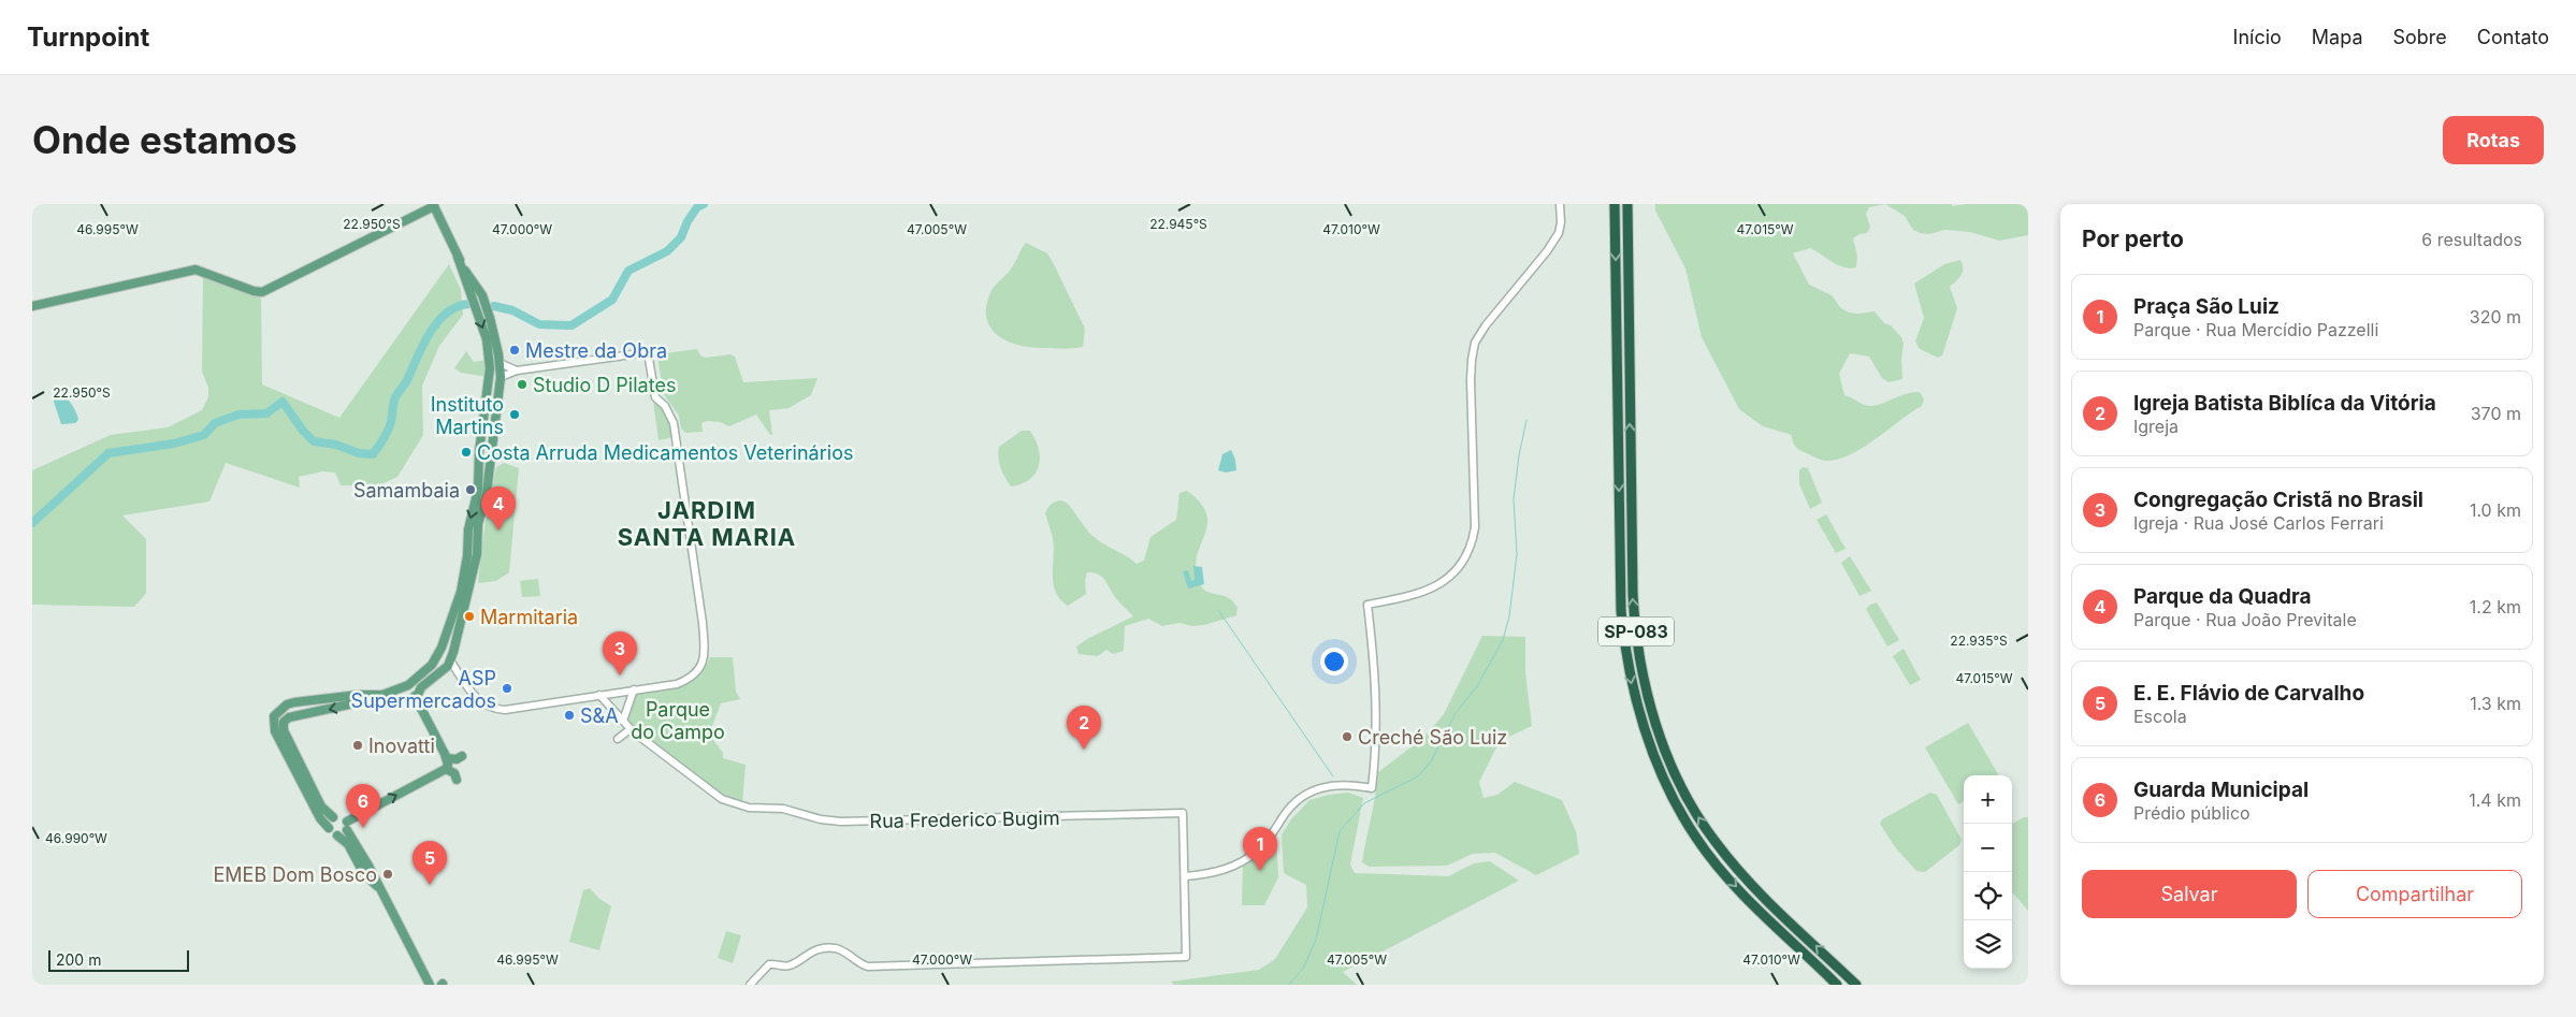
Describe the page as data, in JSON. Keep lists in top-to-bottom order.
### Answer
{
  "streets": {
    "highway": ["SP-083"],
    "street": ["Rua Frederico Bugim"]
  },
  "districts": ["JARDIM SANTA MARIA"],
  "parks": ["Parque do Campo"],
  "places": [
    "Mestre da Obra",
    "Studio D Pilates",
    "Instituto Martins",
    "Costa Arruda Medicamentos Veterinários",
    "Samambaia",
    "Marmitaria",
    "ASP Supermercados",
    "S&A",
    "Creché São Luiz",
    "Inovatti",
    "EMEB Dom Bosco"
  ],
  "scale_bar": "200 m",
  "page": {
    "header": "Turnpoint",
    "nav": [
      "Início",
      "Mapa",
      "Sobre",
      "Contato"
    ],
    "buttons": [
      "Rotas",
      ["Salvar", "Compartilhar"]
    ],
    "title": "Onde estamos",
    "heading": ["Por perto", "6 resultados"],
    "list": [
      {
        "mark": "1",
        "name": "Praça São Luiz",
        "note": "Parque · Rua Mercídio Pazzelli",
        "value": "320 m"
      },
      {
        "mark": "2",
        "name": "Igreja Batista Biblíca da Vitória",
        "note": "Igreja",
        "value": "370 m"
      },
      {
        "mark": "3",
        "name": "Congregação Cristã no Brasil",
        "note": "Igreja · Rua José Carlos Ferrari",
        "value": "1.0 km"
      },
      {
        "mark": "4",
        "name": "Parque da Quadra",
        "note": "Parque · Rua João Previtale",
        "value": "1.2 km"
      },
      {
        "mark": "5",
        "name": "E. E. Flávio de Carvalho",
        "note": "Escola",
        "value": "1.3 km"
      },
      {
        "mark": "6",
        "name": "Guarda Municipal",
        "note": "Prédio público",
        "value": "1.4 km"
      }
    ],
    "pins": [
      "4",
      "3",
      "2",
      "6",
      "1",
      "5"
    ],
    "map_buttons": ["+", "−"],
    "scale": "200 m"
  },
  "coordinates": [
    "22.945°S",
    "22.950°S",
    "46.995°W",
    "47.000°W",
    "47.005°W",
    "47.010°W",
    "47.015°W",
    "22.935°S",
    "46.990°W"
  ]
}
